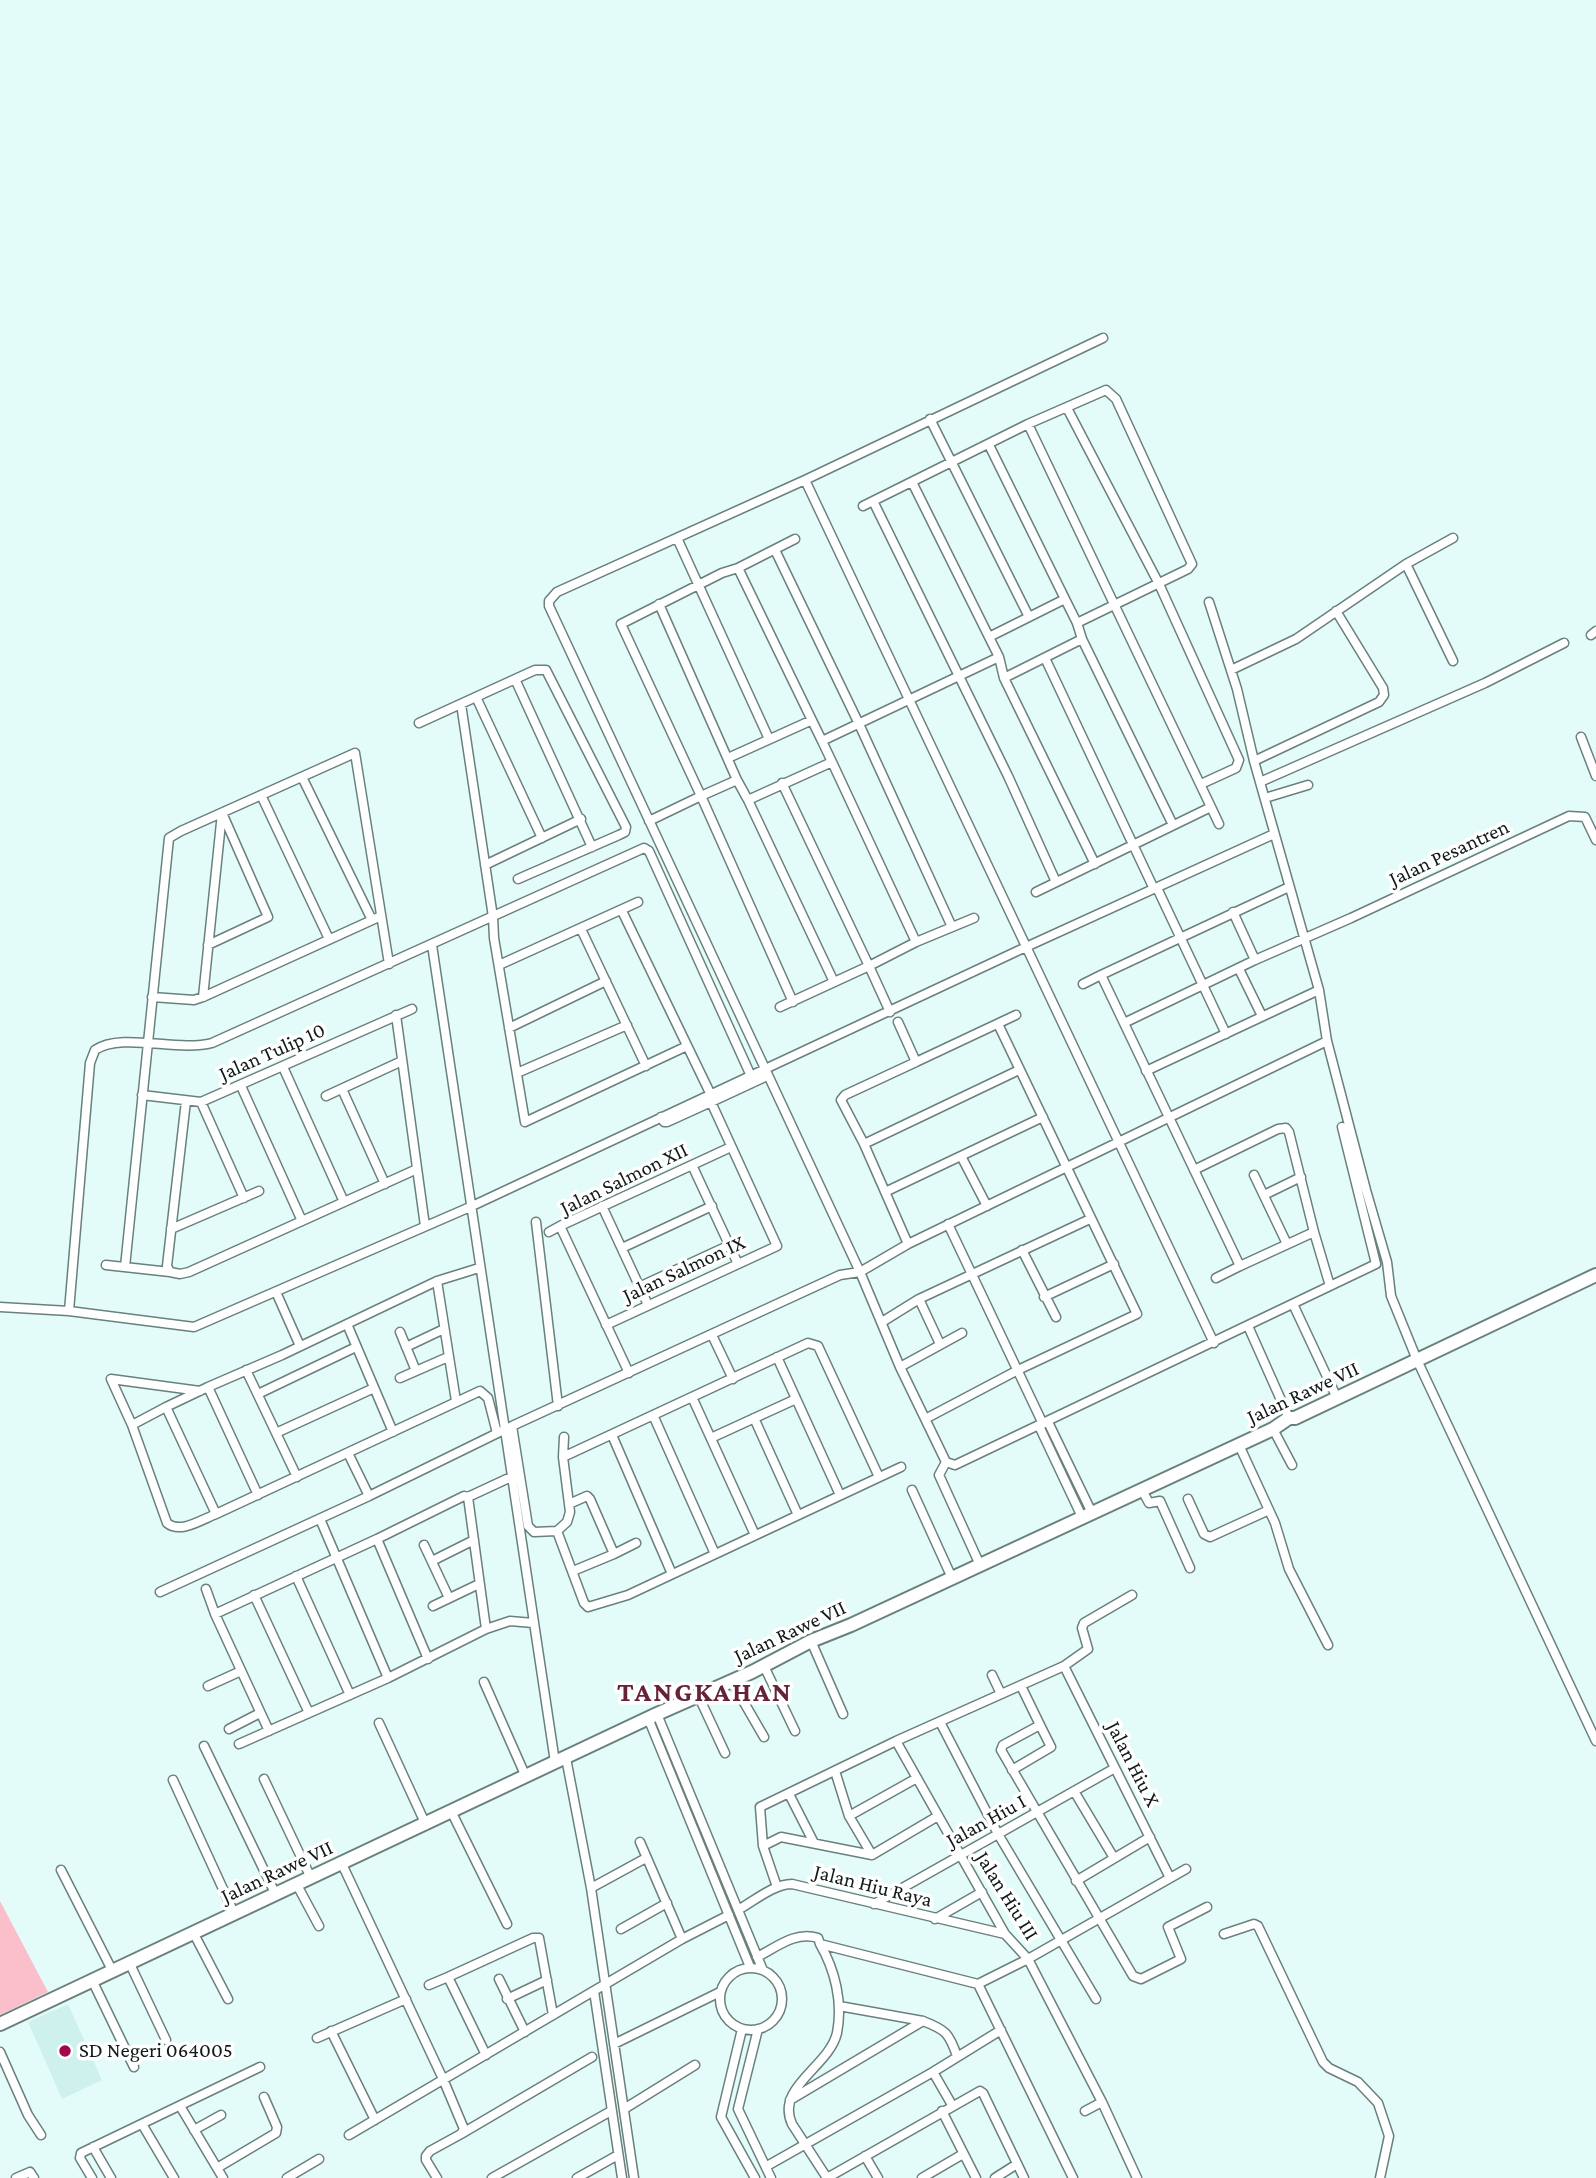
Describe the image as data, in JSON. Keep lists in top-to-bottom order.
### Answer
{
  "streets": {
    "main road": ["Jalan Rawe VII"],
    "street": [
      "Jalan Pesantren",
      "Jalan Tulip 10",
      "Jalan Salmon XII",
      "Jalan Salmon IX",
      "Jalan Hiu X",
      "Jalan Hiu I",
      "Jalan Hiu Raya",
      "Jalan Hiu III"
    ]
  },
  "crossings": [
    ["Jalan Salmon XII", "Jalan Salmon IX"],
    ["Jalan Hiu X", "Jalan Hiu I"],
    ["Jalan Hiu I", "Jalan Hiu Raya"],
    ["Jalan Hiu I", "Jalan Hiu III"],
    ["Jalan Hiu Raya", "Jalan Hiu III"]
  ],
  "districts": ["TANGKAHAN"],
  "places": ["SD Negeri 064005"]
}
